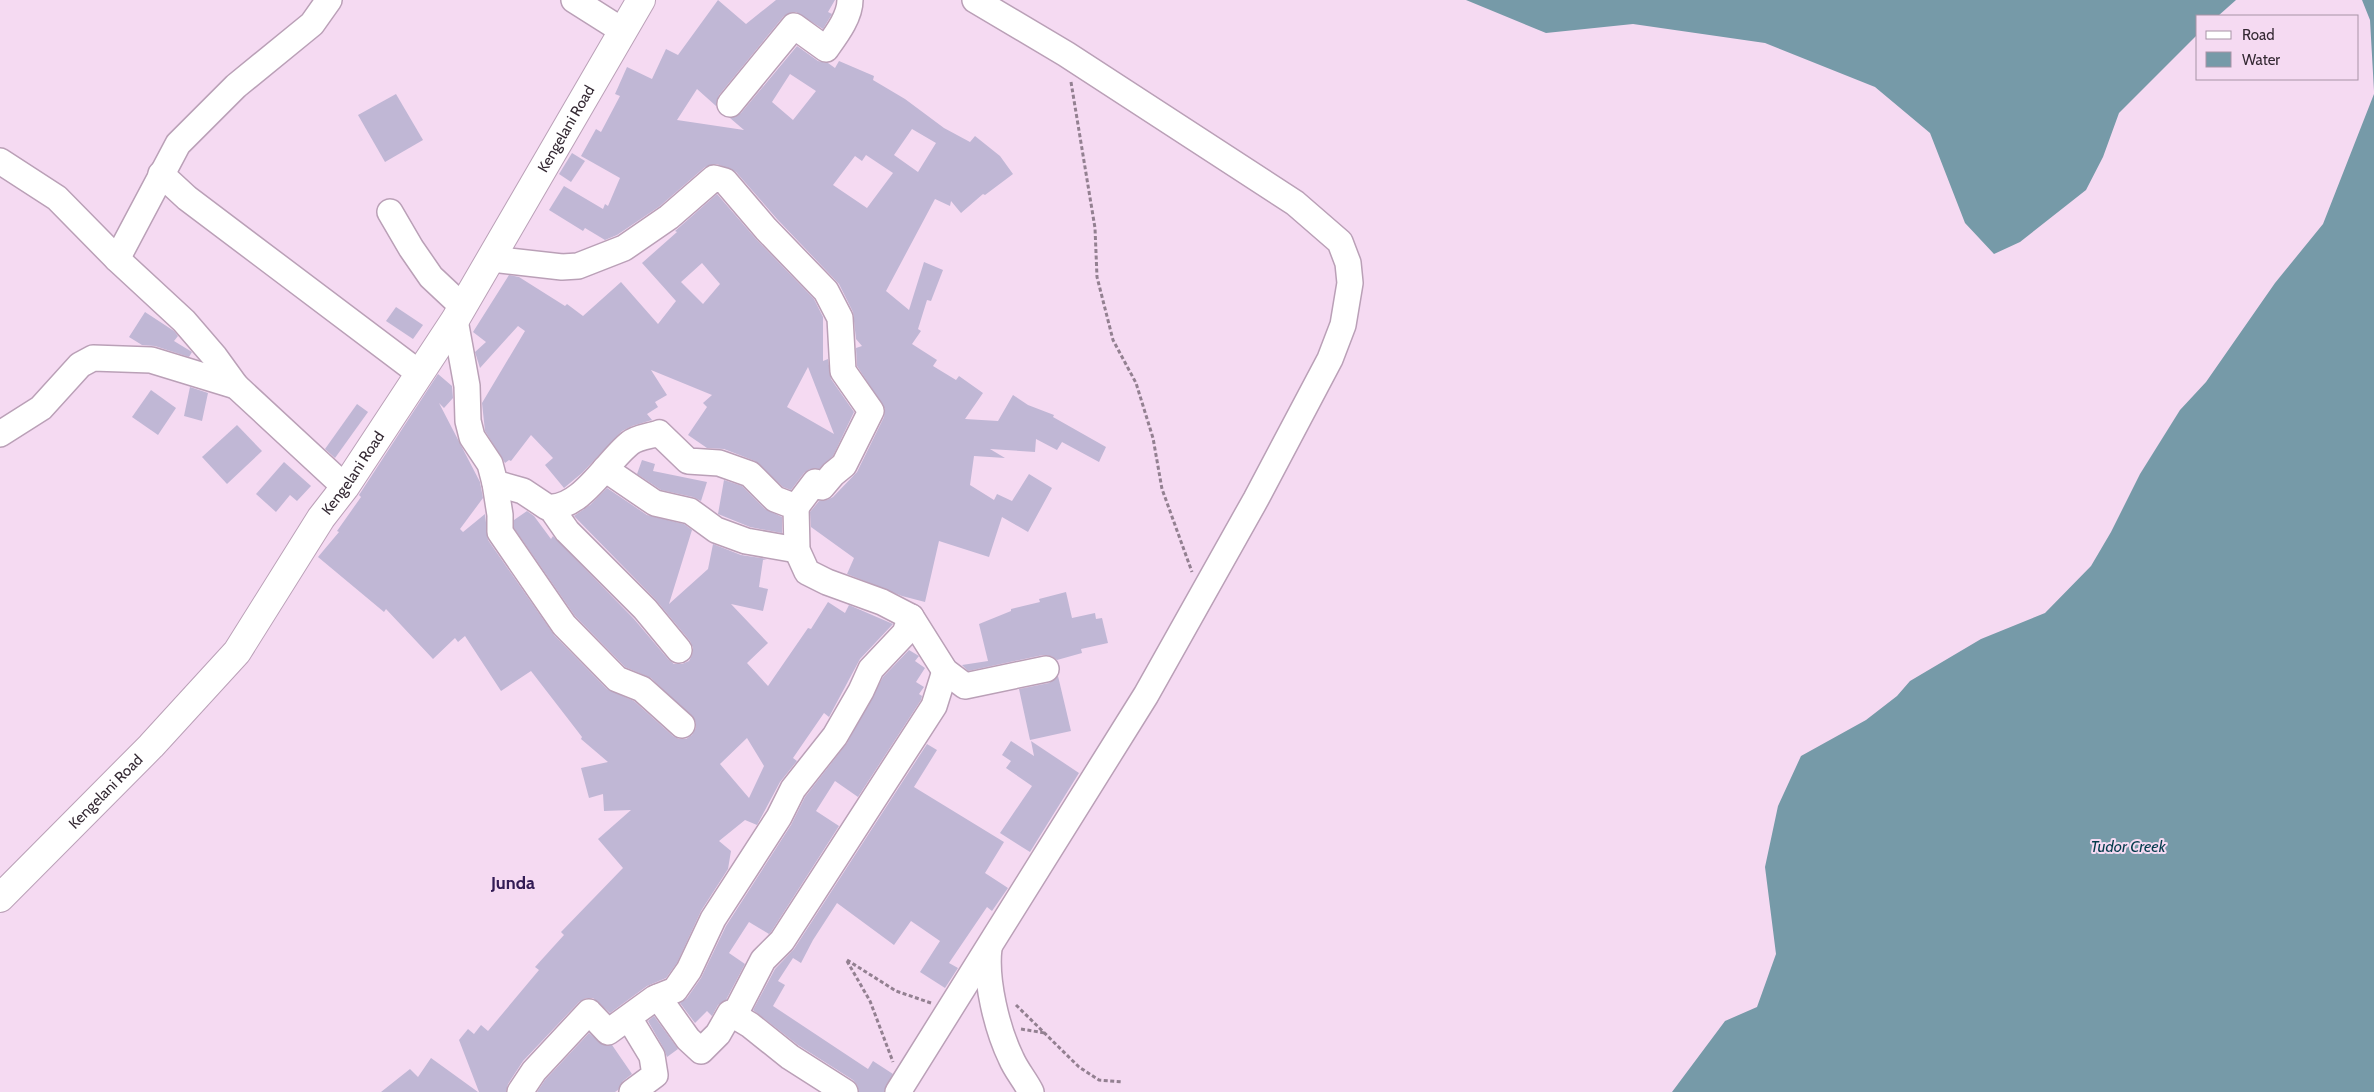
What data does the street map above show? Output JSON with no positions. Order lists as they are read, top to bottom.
{
  "streets": {
    "main road": ["Kengelani Road"]
  },
  "districts": ["Junda"],
  "water": ["Tudor Creek"],
  "legend": ["Road", "Water"]
}
